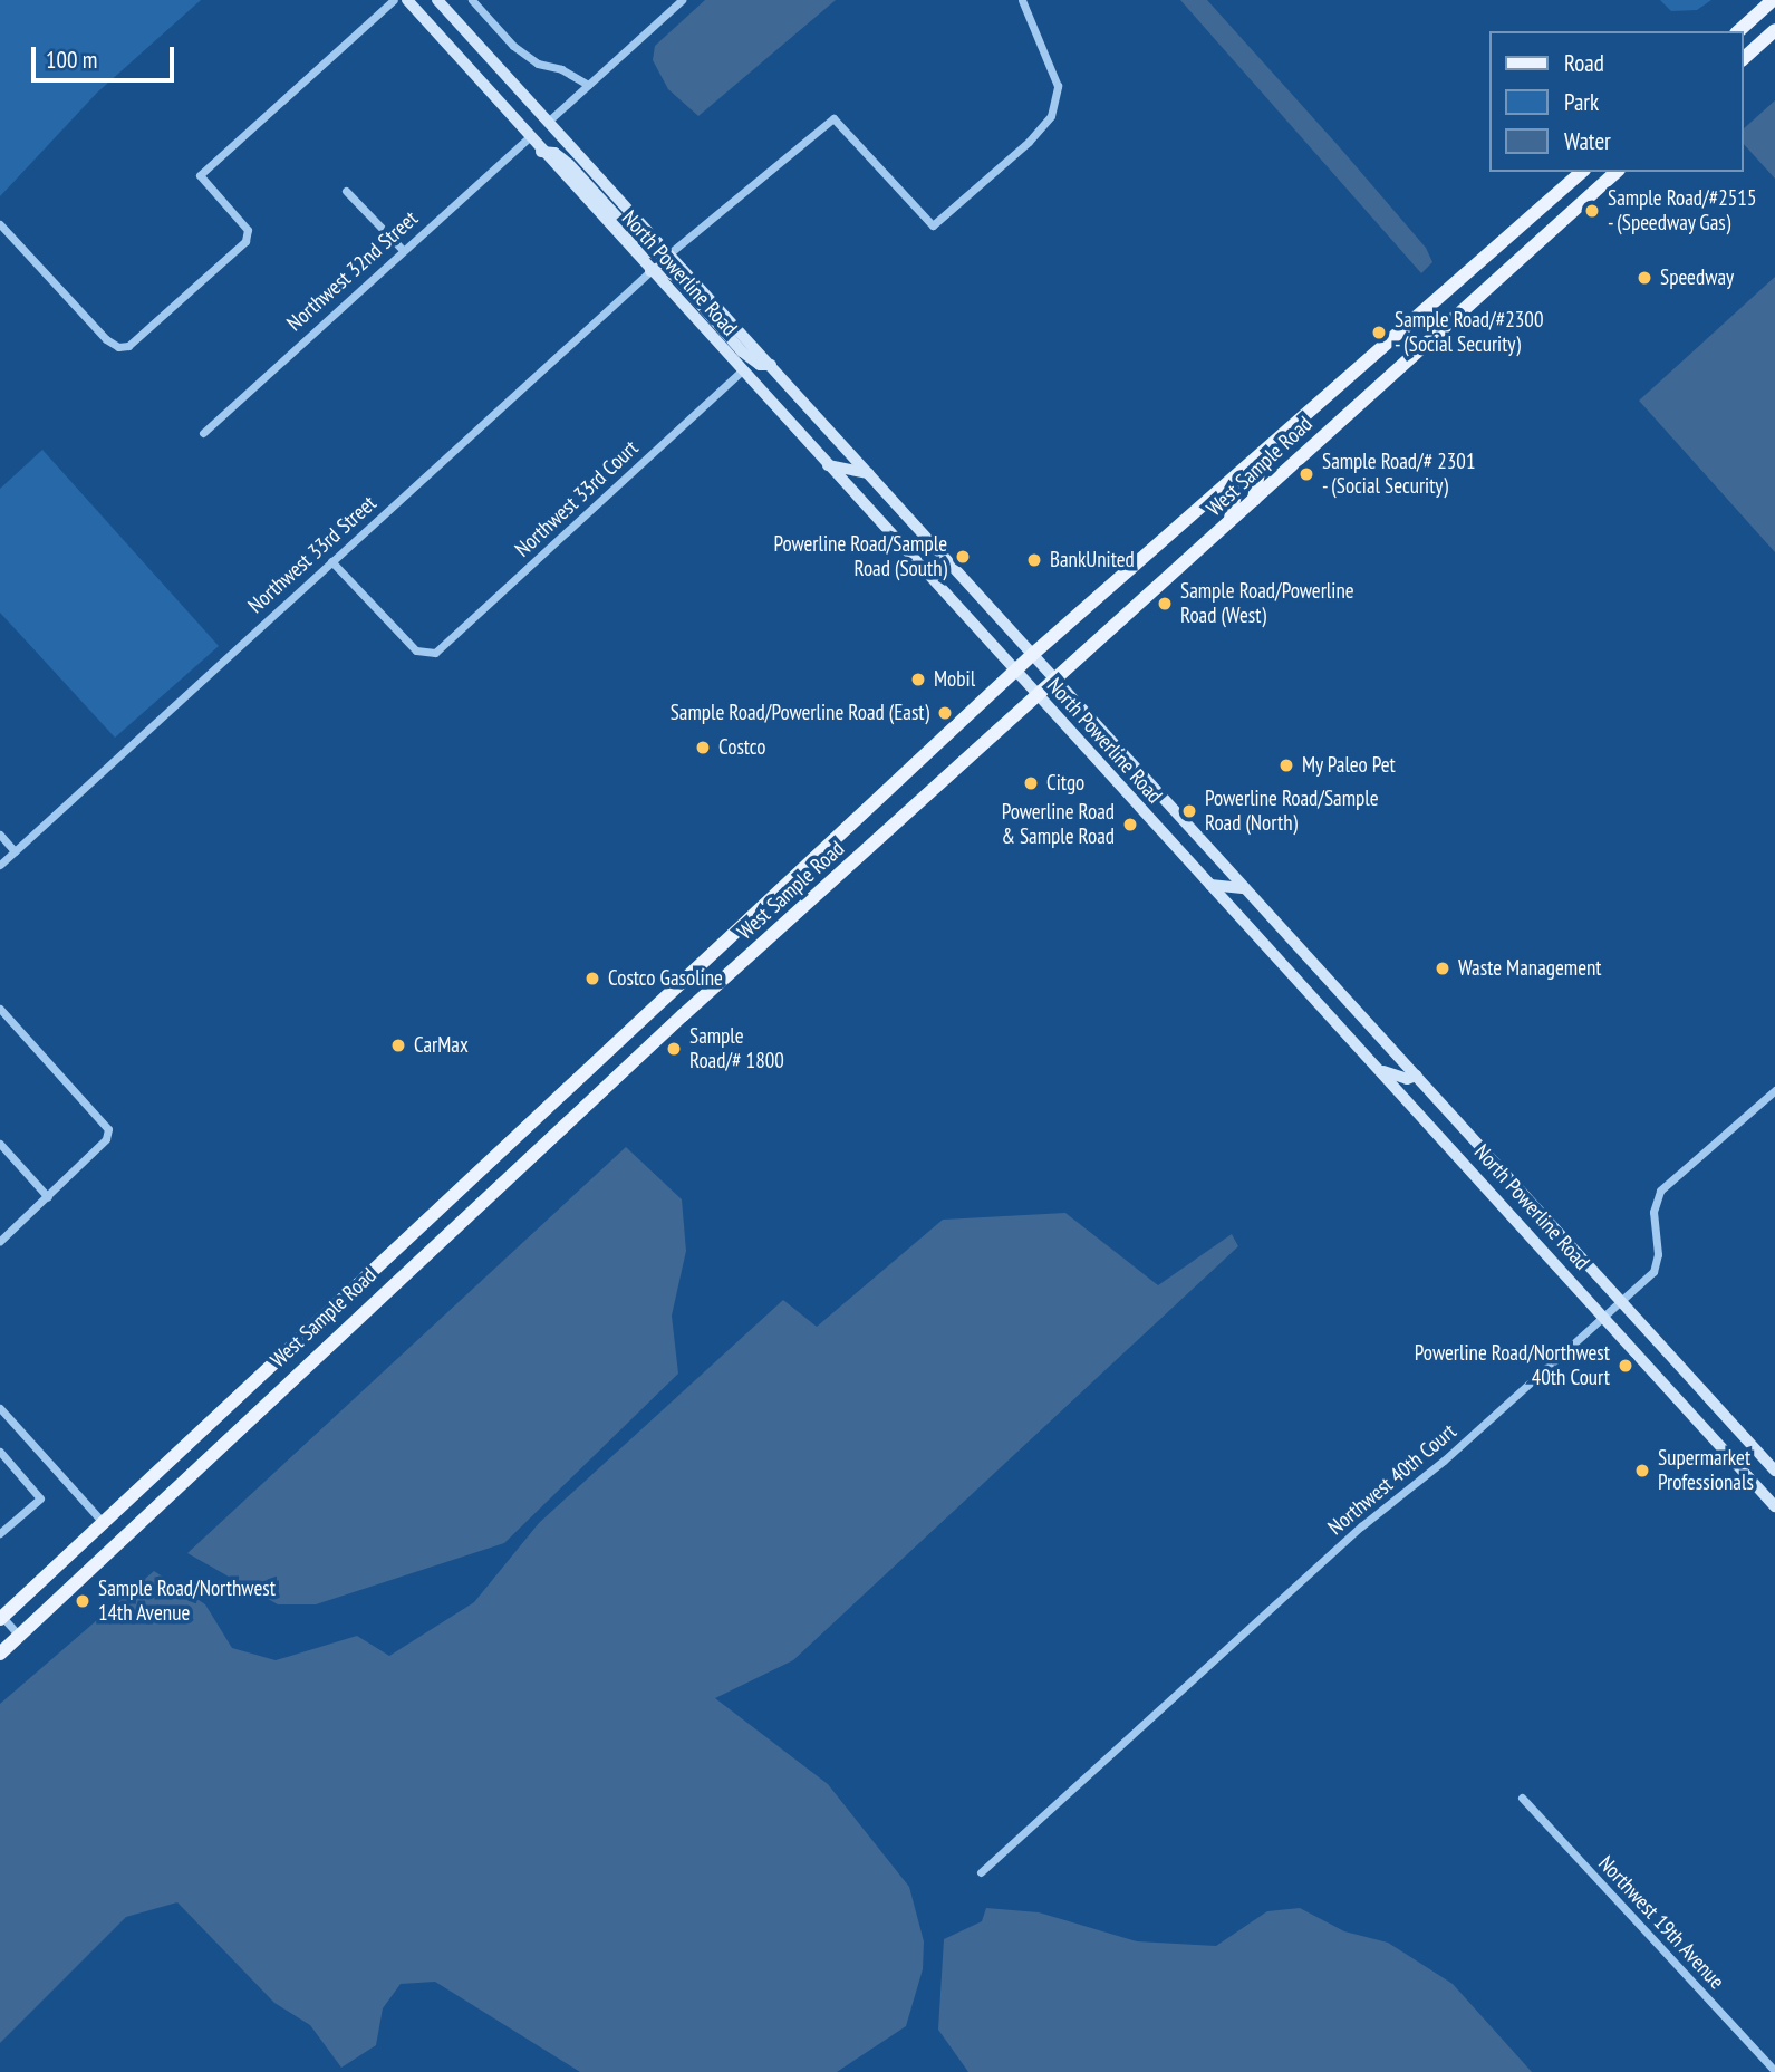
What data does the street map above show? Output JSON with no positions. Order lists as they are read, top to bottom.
{
  "streets": {
    "main road": ["North Powerline Road", "West Sample Road"],
    "street": [
      "Northwest 32nd Street",
      "Northwest 33rd Court",
      "Northwest 33rd Street",
      "Northwest 40th Court",
      "Northwest 19th Avenue"
    ]
  },
  "crossings": [
    ["Northwest 32nd Street", "North Powerline Road"],
    ["North Powerline Road", "West Sample Road"],
    ["North Powerline Road", "Northwest 33rd Court"],
    ["North Powerline Road", "Northwest 33rd Street"],
    ["North Powerline Road", "Northwest 40th Court"],
    ["Northwest 33rd Court", "Northwest 33rd Street"]
  ],
  "places": [
    "Sample Road/#2515 - (Speedway Gas)",
    "Speedway",
    "Sample Road/#2300 - (Social Security)",
    "Sample Road/# 2301 - (Social Security)",
    "Powerline Road/Sample Road (South)",
    "BankUnited",
    "Sample Road/Powerline Road (West)",
    "Mobil",
    "Sample Road/Powerline Road (East)",
    "Costco",
    "My Paleo Pet",
    "Citgo",
    "Powerline Road/Sample Road (North)",
    "Powerline Road & Sample Road",
    "Waste Management",
    "Costco Gasoline",
    "CarMax",
    "Sample Road/# 1800",
    "Powerline Road/Northwest 40th Court",
    "Supermarket Professionals",
    "Sample Road/Northwest 14th Avenue"
  ],
  "legend": ["Road", "Park", "Water"],
  "scale_bar": "100 m"
}
